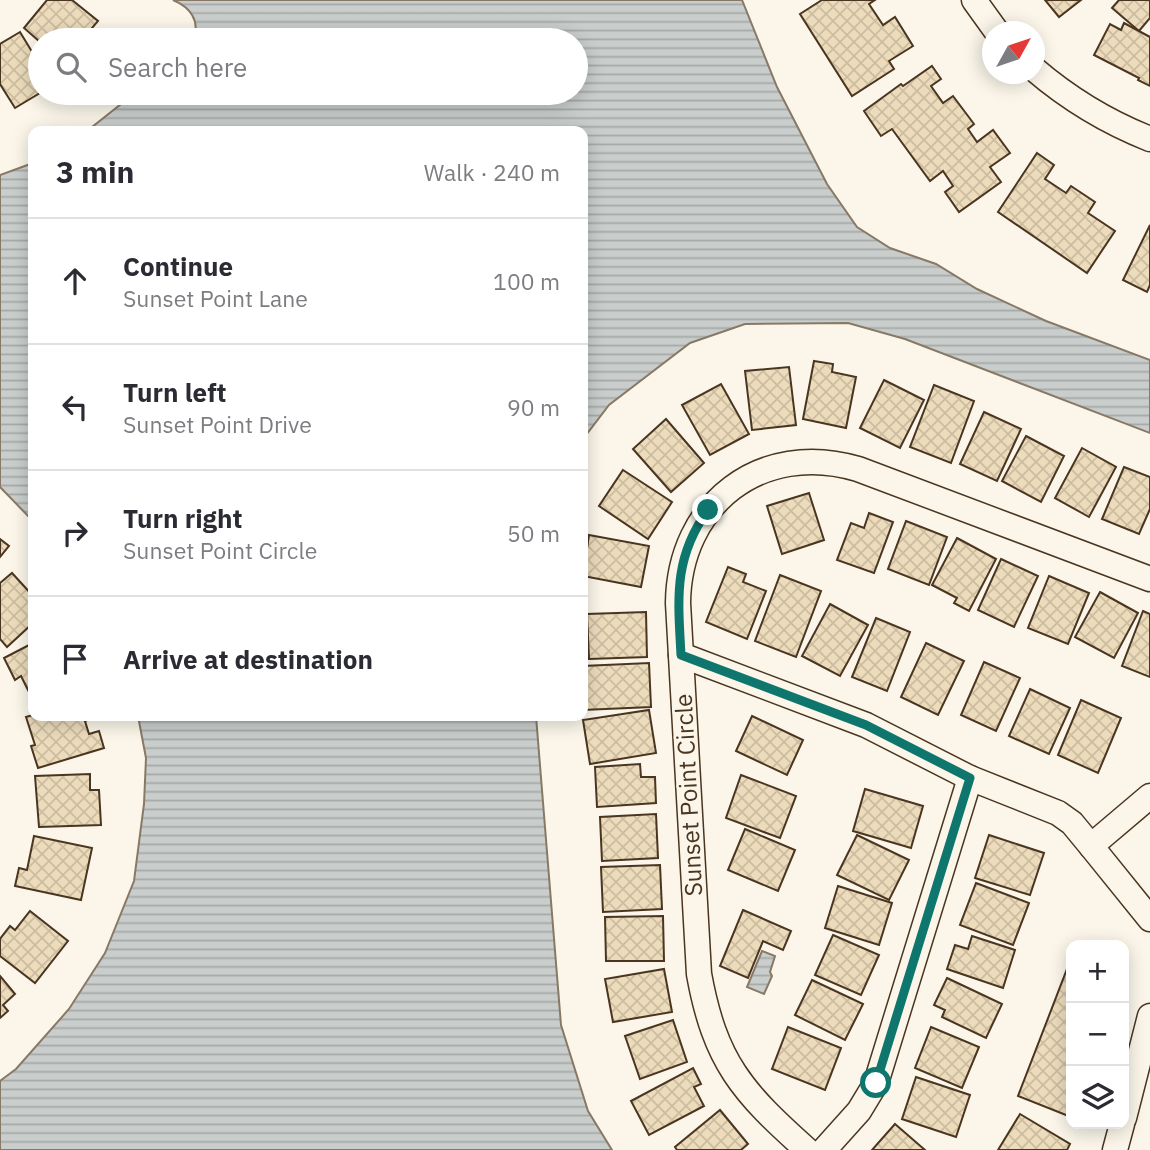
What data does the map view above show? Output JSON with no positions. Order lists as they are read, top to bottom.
{
  "streets": {
    "street": ["Sunset Point Circle"]
  },
  "north": "top right",
  "page": {
    "search": "Search here",
    "heading": ["3 min", "Walk · 240 m"],
    "list": [
      ["Continue", "Sunset Point Lane", "100 m"],
      ["Turn left", "Sunset Point Drive", "90 m"],
      ["Turn right", "Sunset Point Circle", "50 m"],
      "Arrive at destination"
    ],
    "map_buttons": ["+", "−"]
  }
}
